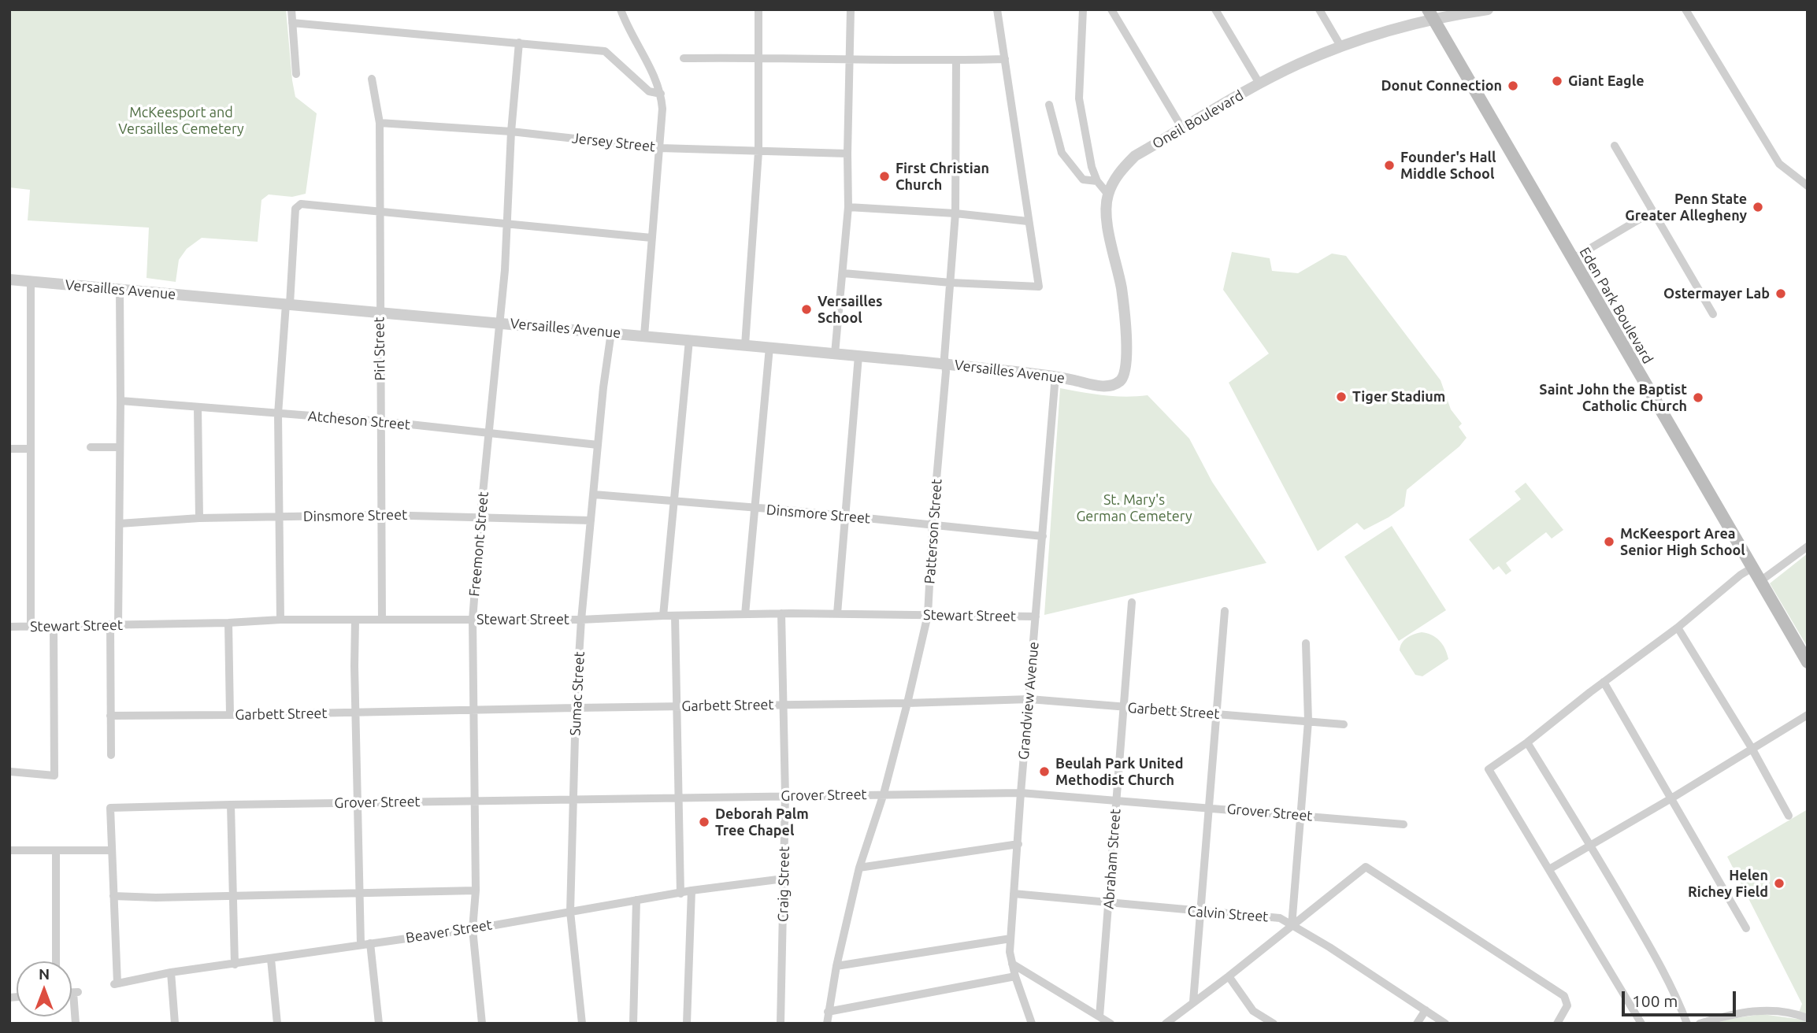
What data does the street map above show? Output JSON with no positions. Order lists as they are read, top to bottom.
{
  "streets": {
    "main road": ["Eden Park Boulevard"],
    "street": [
      "Oneil Boulevard",
      "Jersey Street",
      "Versailles Avenue",
      "Pirl Street",
      "Atcheson Street",
      "Dinsmore Street",
      "Patterson Street",
      "Freemont Street",
      "Stewart Street",
      "Sumac Street",
      "Grandview Avenue",
      "Garbett Street",
      "Grover Street",
      "Abraham Street",
      "Craig Street",
      "Calvin Street",
      "Beaver Street"
    ]
  },
  "crossings": [
    ["Oneil Boulevard", "Versailles Avenue"],
    ["Oneil Boulevard", "Eden Park Boulevard"],
    ["Jersey Street", "Pirl Street"],
    ["Jersey Street", "Freemont Street"],
    ["Versailles Avenue", "Pirl Street"],
    ["Versailles Avenue", "Patterson Street"],
    ["Versailles Avenue", "Freemont Street"],
    ["Versailles Avenue", "Sumac Street"],
    ["Versailles Avenue", "Grandview Avenue"],
    ["Pirl Street", "Atcheson Street"],
    ["Pirl Street", "Dinsmore Street"],
    ["Pirl Street", "Stewart Street"],
    ["Atcheson Street", "Freemont Street"],
    ["Atcheson Street", "Sumac Street"],
    ["Dinsmore Street", "Patterson Street"],
    ["Dinsmore Street", "Freemont Street"],
    ["Dinsmore Street", "Sumac Street"],
    ["Dinsmore Street", "Grandview Avenue"],
    ["Patterson Street", "Stewart Street"],
    ["Patterson Street", "Garbett Street"],
    ["Patterson Street", "Grover Street"],
    ["Freemont Street", "Stewart Street"],
    ["Freemont Street", "Garbett Street"],
    ["Freemont Street", "Grover Street"],
    ["Freemont Street", "Beaver Street"],
    ["Stewart Street", "Sumac Street"],
    ["Stewart Street", "Grandview Avenue"],
    ["Stewart Street", "Craig Street"],
    ["Sumac Street", "Garbett Street"],
    ["Sumac Street", "Grover Street"],
    ["Sumac Street", "Beaver Street"],
    ["Grandview Avenue", "Garbett Street"],
    ["Grandview Avenue", "Grover Street"],
    ["Grandview Avenue", "Calvin Street"],
    ["Garbett Street", "Abraham Street"],
    ["Garbett Street", "Craig Street"],
    ["Grover Street", "Abraham Street"],
    ["Grover Street", "Craig Street"],
    ["Abraham Street", "Calvin Street"],
    ["Craig Street", "Beaver Street"]
  ],
  "parks": ["McKeesport and Versailles Cemetery", "St. Mary's German Cemetery"],
  "places": [
    "Giant Eagle",
    "Donut Connection",
    "Founder's Hall Middle School",
    "First Christian Church",
    "Penn State Greater Allegheny",
    "Ostermayer Lab",
    "Versailles School",
    "Tiger Stadium",
    "Saint John the Baptist Catholic Church",
    "McKeesport Area Senior High School",
    "Beulah Park United Methodist Church",
    "Deborah Palm Tree Chapel",
    "Helen Richey Field"
  ],
  "scale_bar": "100 m",
  "north": "top"
}
